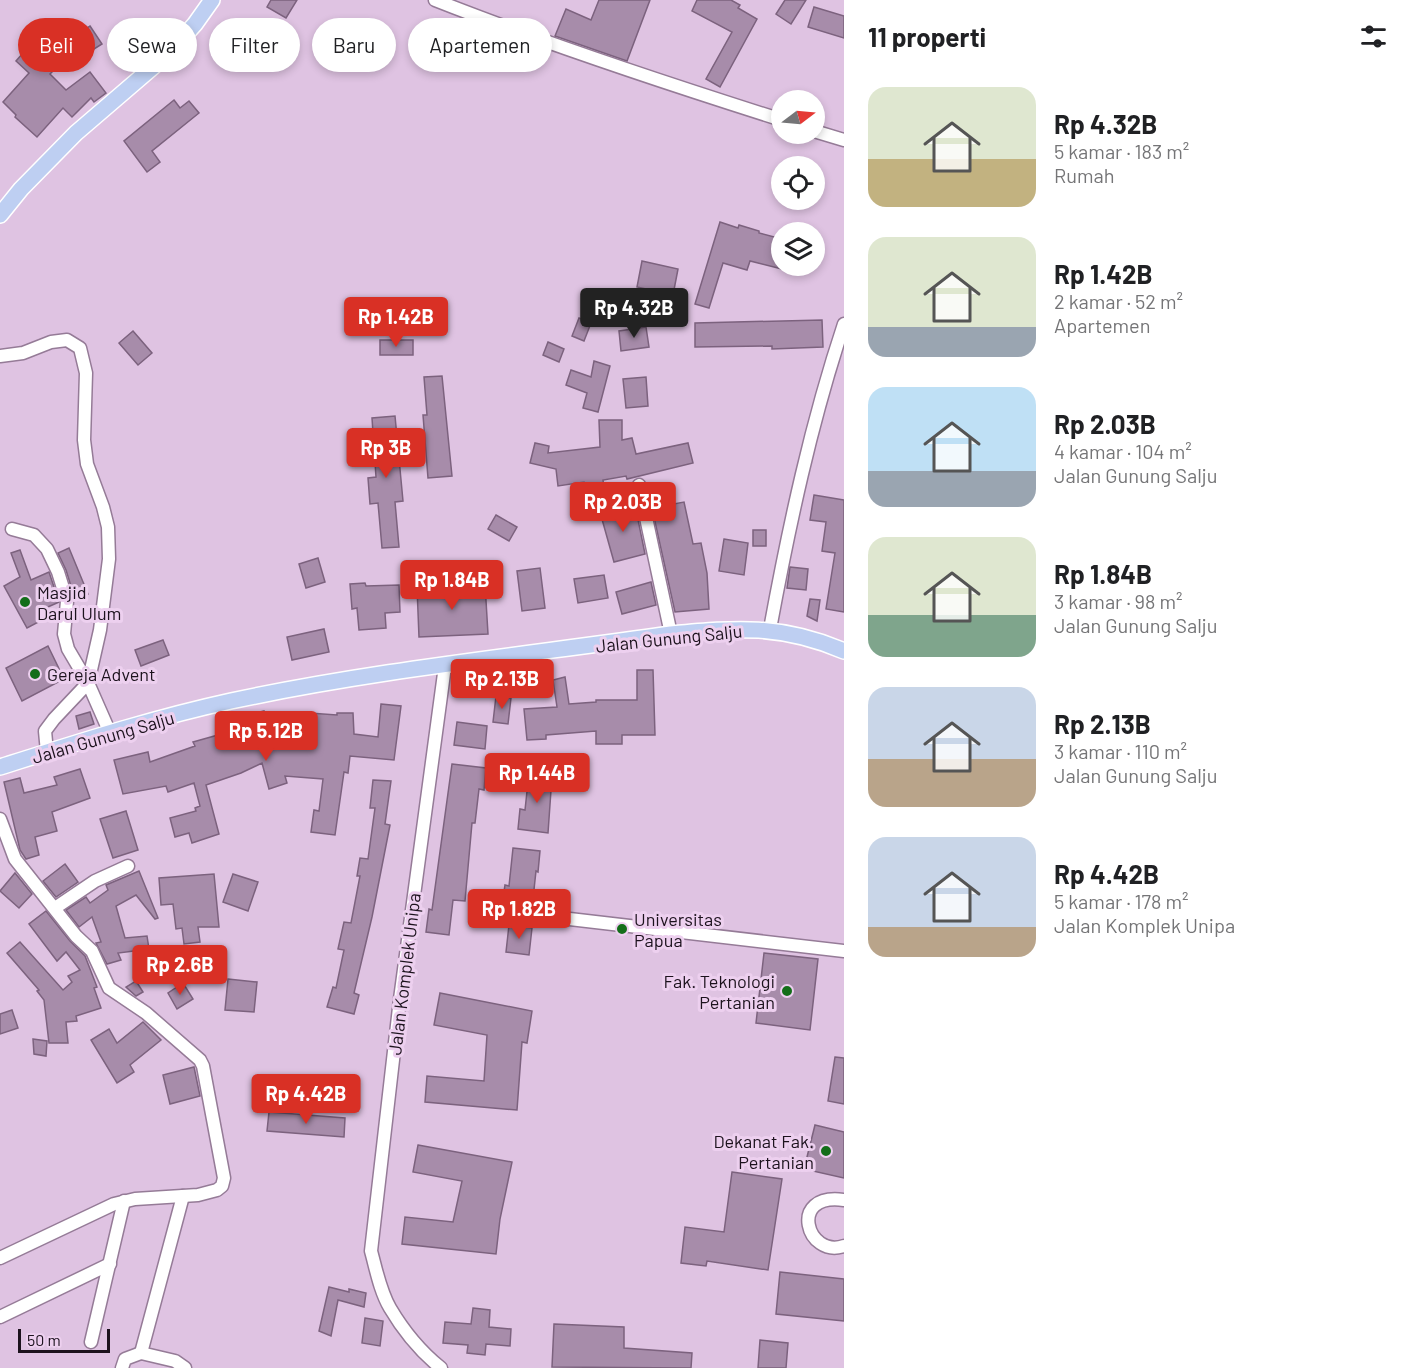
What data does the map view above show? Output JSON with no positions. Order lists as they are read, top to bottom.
{
  "streets": {
    "main road": ["Jalan Gunung Salju"],
    "street": ["Jalan Komplek Unipa"]
  },
  "crossings": [
    ["Jalan Gunung Salju", "Jalan Komplek Unipa"]
  ],
  "places": [
    "Masjid Darul Ulum",
    "Gereja Advent",
    "Universitas Papua",
    "Fak. Teknologi Pertanian",
    "Dekanat Fak. Pertanian"
  ],
  "scale_bar": "50 m",
  "north": "right",
  "page": {
    "heading": "11 properti",
    "chip": [
      "Beli",
      "Sewa",
      "Filter",
      "Baru",
      "Apartemen"
    ],
    "list": [
      {
        "name": "Rp 4.32B",
        "note": "5 kamar · 183 m² · Rumah"
      },
      {
        "name": "Rp 1.42B",
        "note": "2 kamar · 52 m² · Apartemen"
      },
      {
        "name": "Rp 2.03B",
        "note": "4 kamar · 104 m² · Jalan Gunung Salju"
      },
      {
        "name": "Rp 1.84B",
        "note": "3 kamar · 98 m² · Jalan Gunung Salju"
      },
      {
        "name": "Rp 2.13B",
        "note": "3 kamar · 110 m² · Jalan Gunung Salju"
      },
      {
        "name": "Rp 4.42B",
        "note": "5 kamar · 178 m² · Jalan Komplek Unipa"
      }
    ],
    "price": [
      "Rp 4.32B",
      "Rp 1.42B",
      "Rp 3B",
      "Rp 2.03B",
      "Rp 1.84B",
      "Rp 2.13B",
      "Rp 5.12B",
      "Rp 1.44B",
      "Rp 1.82B",
      "Rp 2.6B",
      "Rp 4.42B"
    ],
    "scale": "50 m"
  }
}
